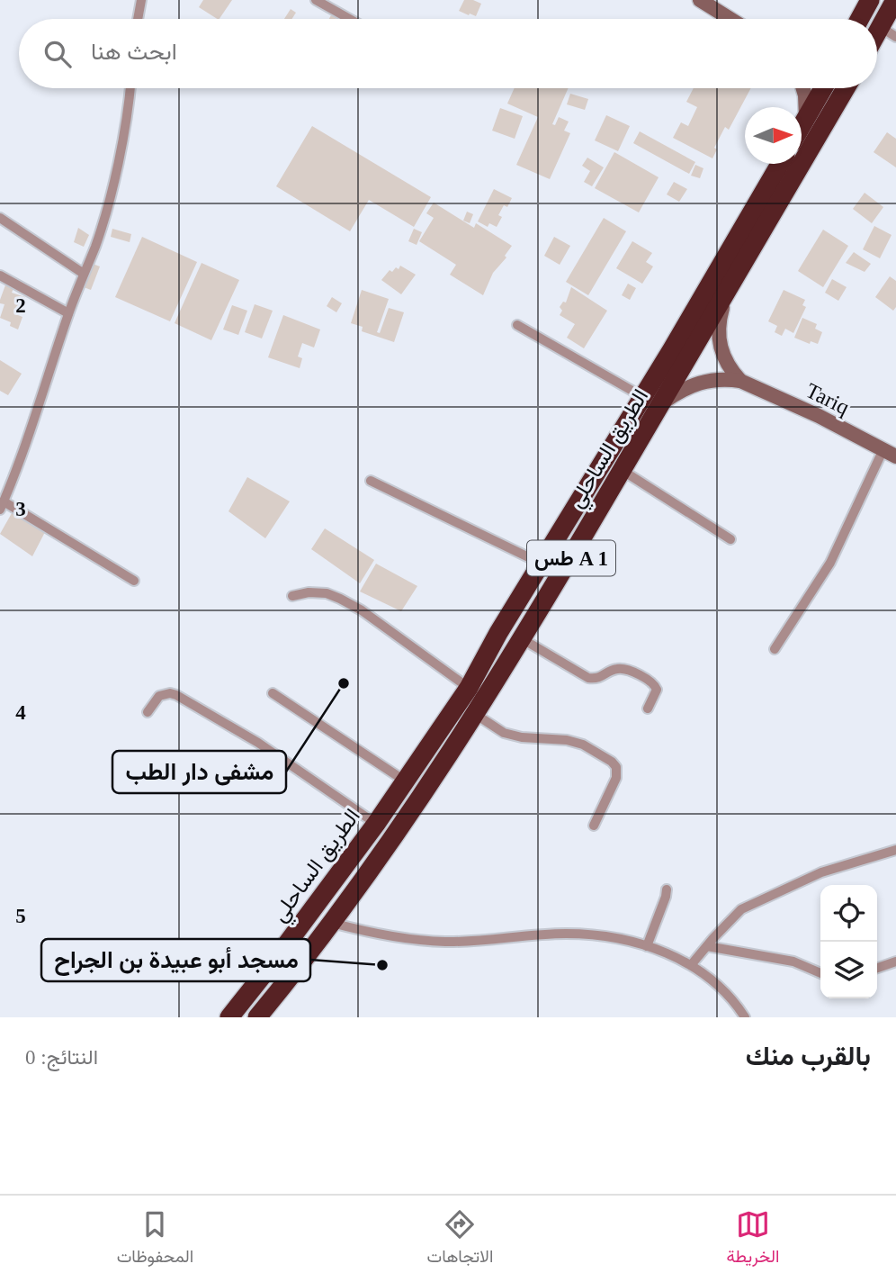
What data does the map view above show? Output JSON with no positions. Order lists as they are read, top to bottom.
{
  "streets": {
    "highway": ["الطريق الساحلي", "طس A 1"],
    "main road": ["Tariq"]
  },
  "places": ["مشفى دار الطب", "مسجد أبو عبيدة بن الجراح"],
  "north": "right",
  "page": {
    "search": "ابحث هنا",
    "heading": ["بالقرب منك", "النتائج: 0"],
    "nav": ["الخريطة", "الاتجاهات", "المحفوظات"]
  },
  "grid": {
    "rows": [
      "2",
      "3",
      "4",
      "5"
    ]
  }
}
